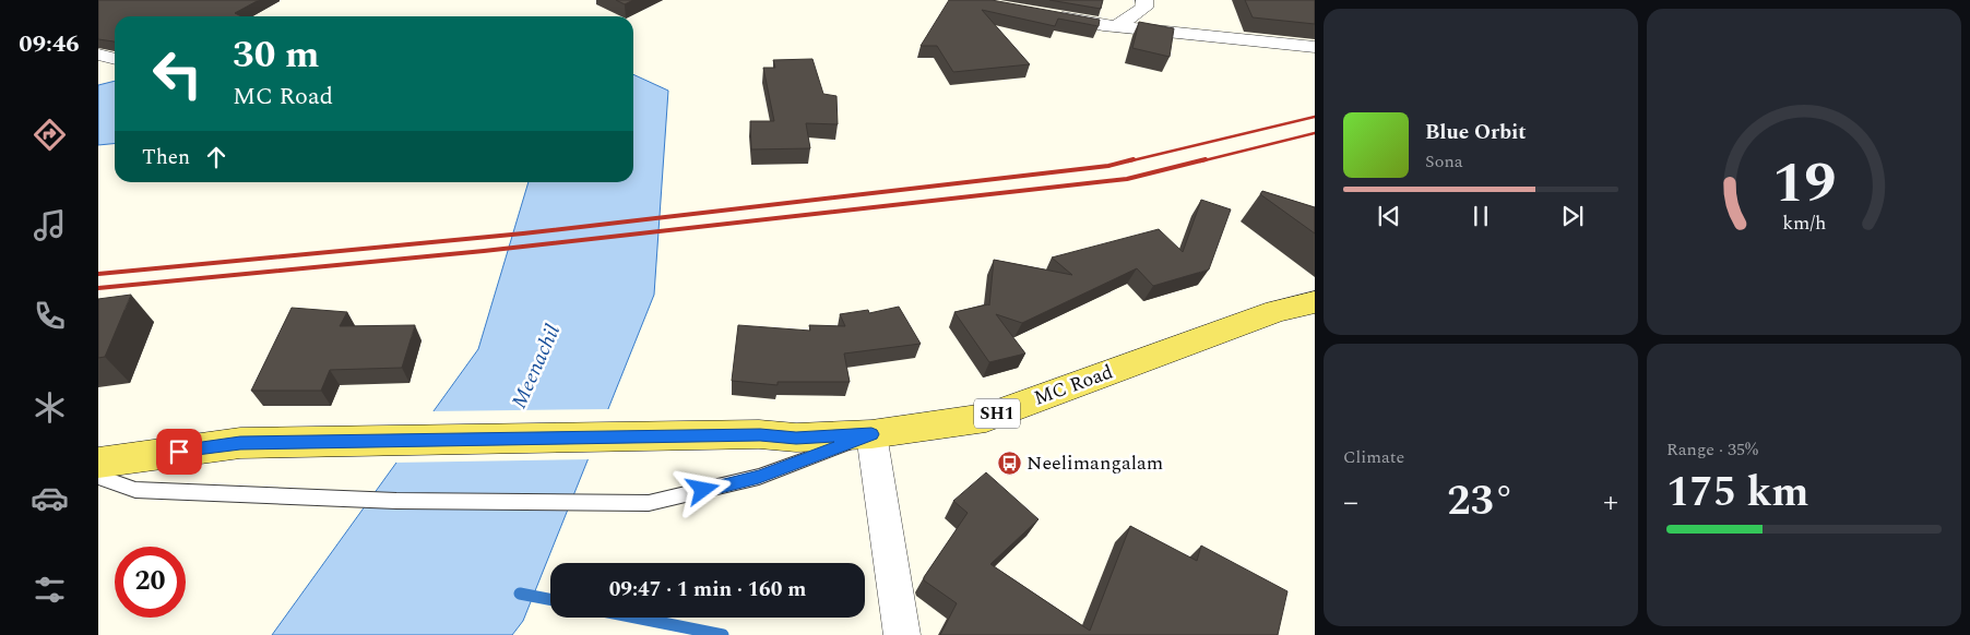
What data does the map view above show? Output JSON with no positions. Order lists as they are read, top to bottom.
{
  "streets": {
    "main road": ["MC Road", "SH1"]
  },
  "water": ["Meenachil"],
  "places": {
    "bus stop": ["Neelimangalam"]
  },
  "page": {
    "tabs": "09:46",
    "turn": ["30 m", "MC Road"],
    "song": ["Blue Orbit", "Sona"],
    "then": "Then",
    "tile": [
      "Climate",
      ["Range · 35%", "175 km"]
    ],
    "heat": ["−", "23°", "+"],
    "limit": "20",
    "trip": "09:47 · 1 min · 160 m",
    "gauge": ["19", "km/h"]
  }
}
